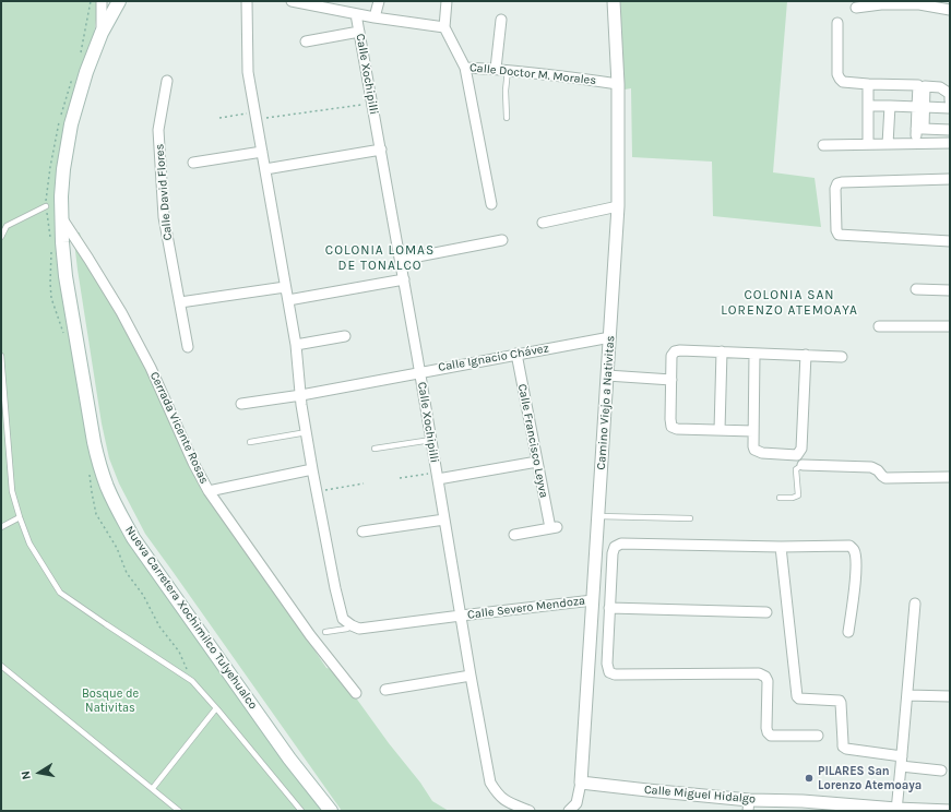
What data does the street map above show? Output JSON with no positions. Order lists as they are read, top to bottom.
{
  "streets": {
    "main road": ["Nueva Carretera Xochimilco Tulyehualco"],
    "street": [
      "Calle Xochipilli",
      "Calle Doctor M. Morales",
      "Calle David Flores",
      "Calle Ignacio Chávez",
      "Camino Viejo a Nativitas",
      "Cerrada Vicente Rosas",
      "Calle Francisco Leyva",
      "Calle Severo Mendoza",
      "Calle Miguel Hidalgo"
    ]
  },
  "crossings": [
    ["Calle Xochipilli", "Calle Ignacio Chávez"],
    ["Calle Xochipilli", "Calle Severo Mendoza"],
    ["Calle Doctor M. Morales", "Camino Viejo a Nativitas"],
    ["Calle Ignacio Chávez", "Camino Viejo a Nativitas"],
    ["Calle Ignacio Chávez", "Calle Francisco Leyva"],
    ["Camino Viejo a Nativitas", "Calle Severo Mendoza"],
    ["Camino Viejo a Nativitas", "Calle Miguel Hidalgo"],
    ["Cerrada Vicente Rosas", "Nueva Carretera Xochimilco Tulyehualco"]
  ],
  "districts": ["COLONIA LOMAS DE TONALCO", "COLONIA SAN LORENZO ATEMOAYA"],
  "parks": ["Bosque de Nativitas"],
  "places": ["PILARES San Lorenzo Atemoaya"],
  "north": "left"
}
